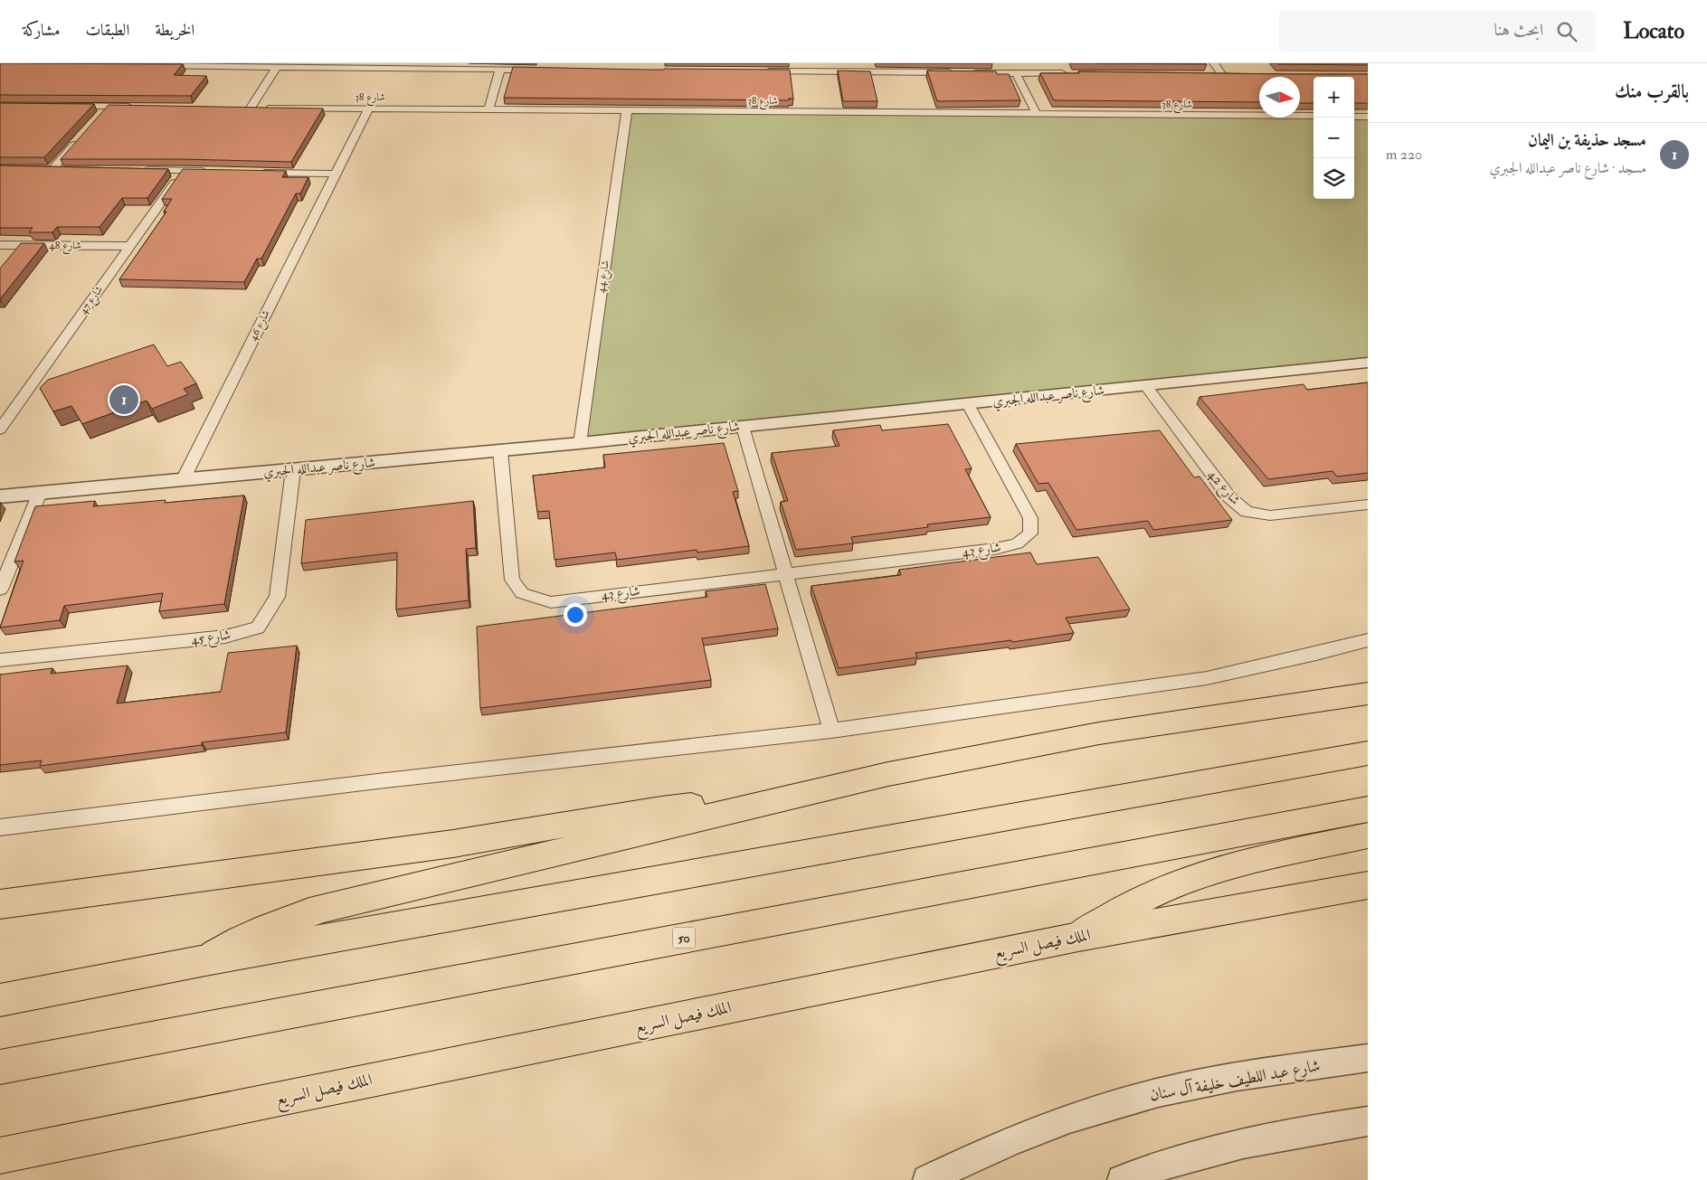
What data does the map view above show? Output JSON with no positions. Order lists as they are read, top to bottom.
{
  "streets": {
    "main road": ["50", "الملك فيصل السريع"],
    "street": [
      "شارع 38",
      "شارع 48",
      "شارع 44",
      "شارع 47",
      "شارع 46",
      "شارع ناصر عبدالله الجبري",
      "شارع 42",
      "شارع 43",
      "شارع 45",
      "شارع عبد اللطيف خليفة آل سنان"
    ]
  },
  "crossings": [
    ["شارع 38", "شارع 44"],
    ["شارع 38", "شارع 46"],
    ["شارع 48", "شارع 47"],
    ["شارع 44", "شارع ناصر عبدالله الجبري"],
    ["شارع 46", "شارع ناصر عبدالله الجبري"],
    ["شارع ناصر عبدالله الجبري", "شارع 42"],
    ["شارع ناصر عبدالله الجبري", "شارع 43"],
    ["شارع ناصر عبدالله الجبري", "شارع 45"]
  ],
  "north": "right",
  "page": {
    "header": "Locato",
    "search": "ابحث هنا",
    "nav": ["الخريطة", "الطبقات", "مشاركة"],
    "heading": "بالقرب منك",
    "map_buttons": ["+", "−"],
    "list": [
      {
        "mark": "1",
        "name": "مسجد حذيفة بن اليمان",
        "note": "مسجد · شارع ناصر عبدالله الجبري",
        "value": "220 m"
      }
    ],
    "pins": "1"
  }
}
